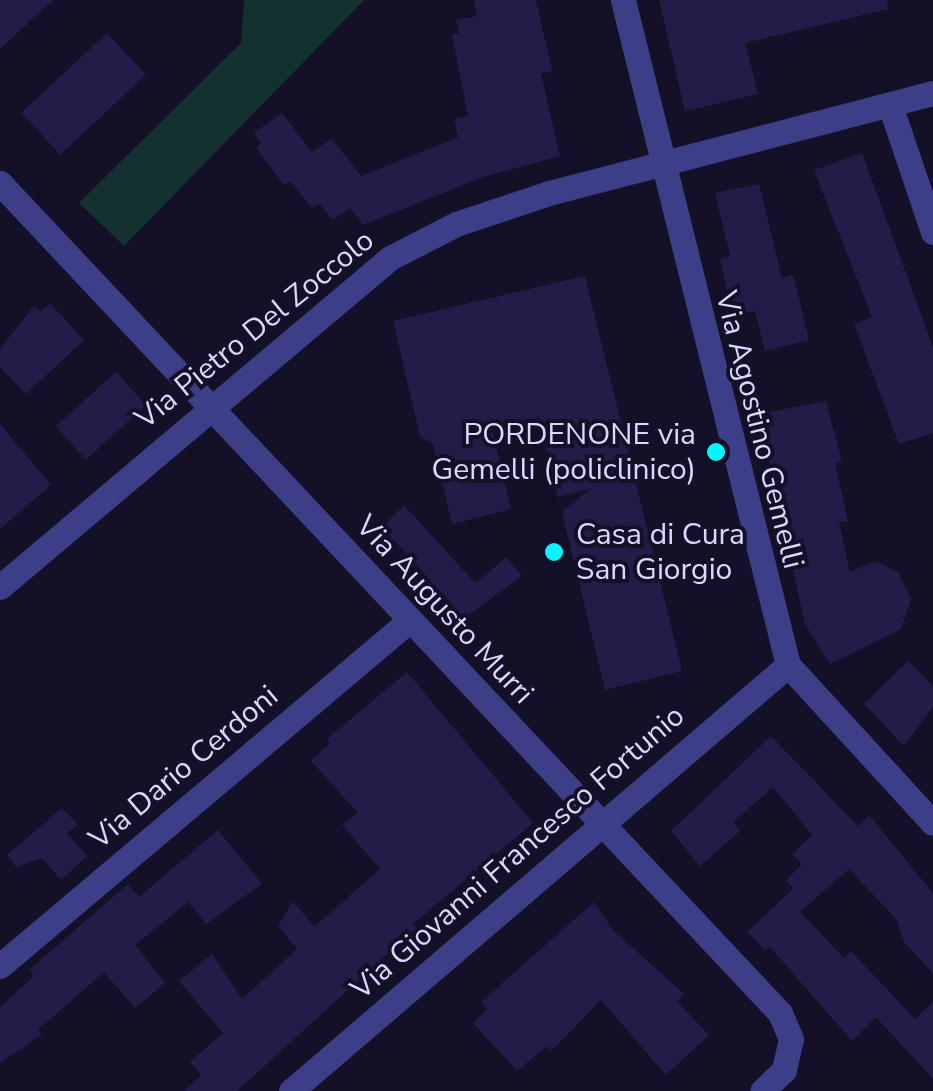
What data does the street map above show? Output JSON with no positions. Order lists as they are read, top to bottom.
{
  "streets": {
    "street": [
      "Via Pietro Del Zoccolo",
      "Via Agostino Gemelli",
      "Via Augusto Murri",
      "Via Dario Cerdoni",
      "Via Giovanni Francesco Fortunio"
    ]
  },
  "crossings": [
    ["Via Pietro Del Zoccolo", "Via Agostino Gemelli"],
    ["Via Pietro Del Zoccolo", "Via Augusto Murri"],
    ["Via Agostino Gemelli", "Via Giovanni Francesco Fortunio"],
    ["Via Augusto Murri", "Via Dario Cerdoni"],
    ["Via Augusto Murri", "Via Giovanni Francesco Fortunio"]
  ],
  "places": ["PORDENONE via Gemelli (policlinico)", "Casa di Cura San Giorgio"]
}
